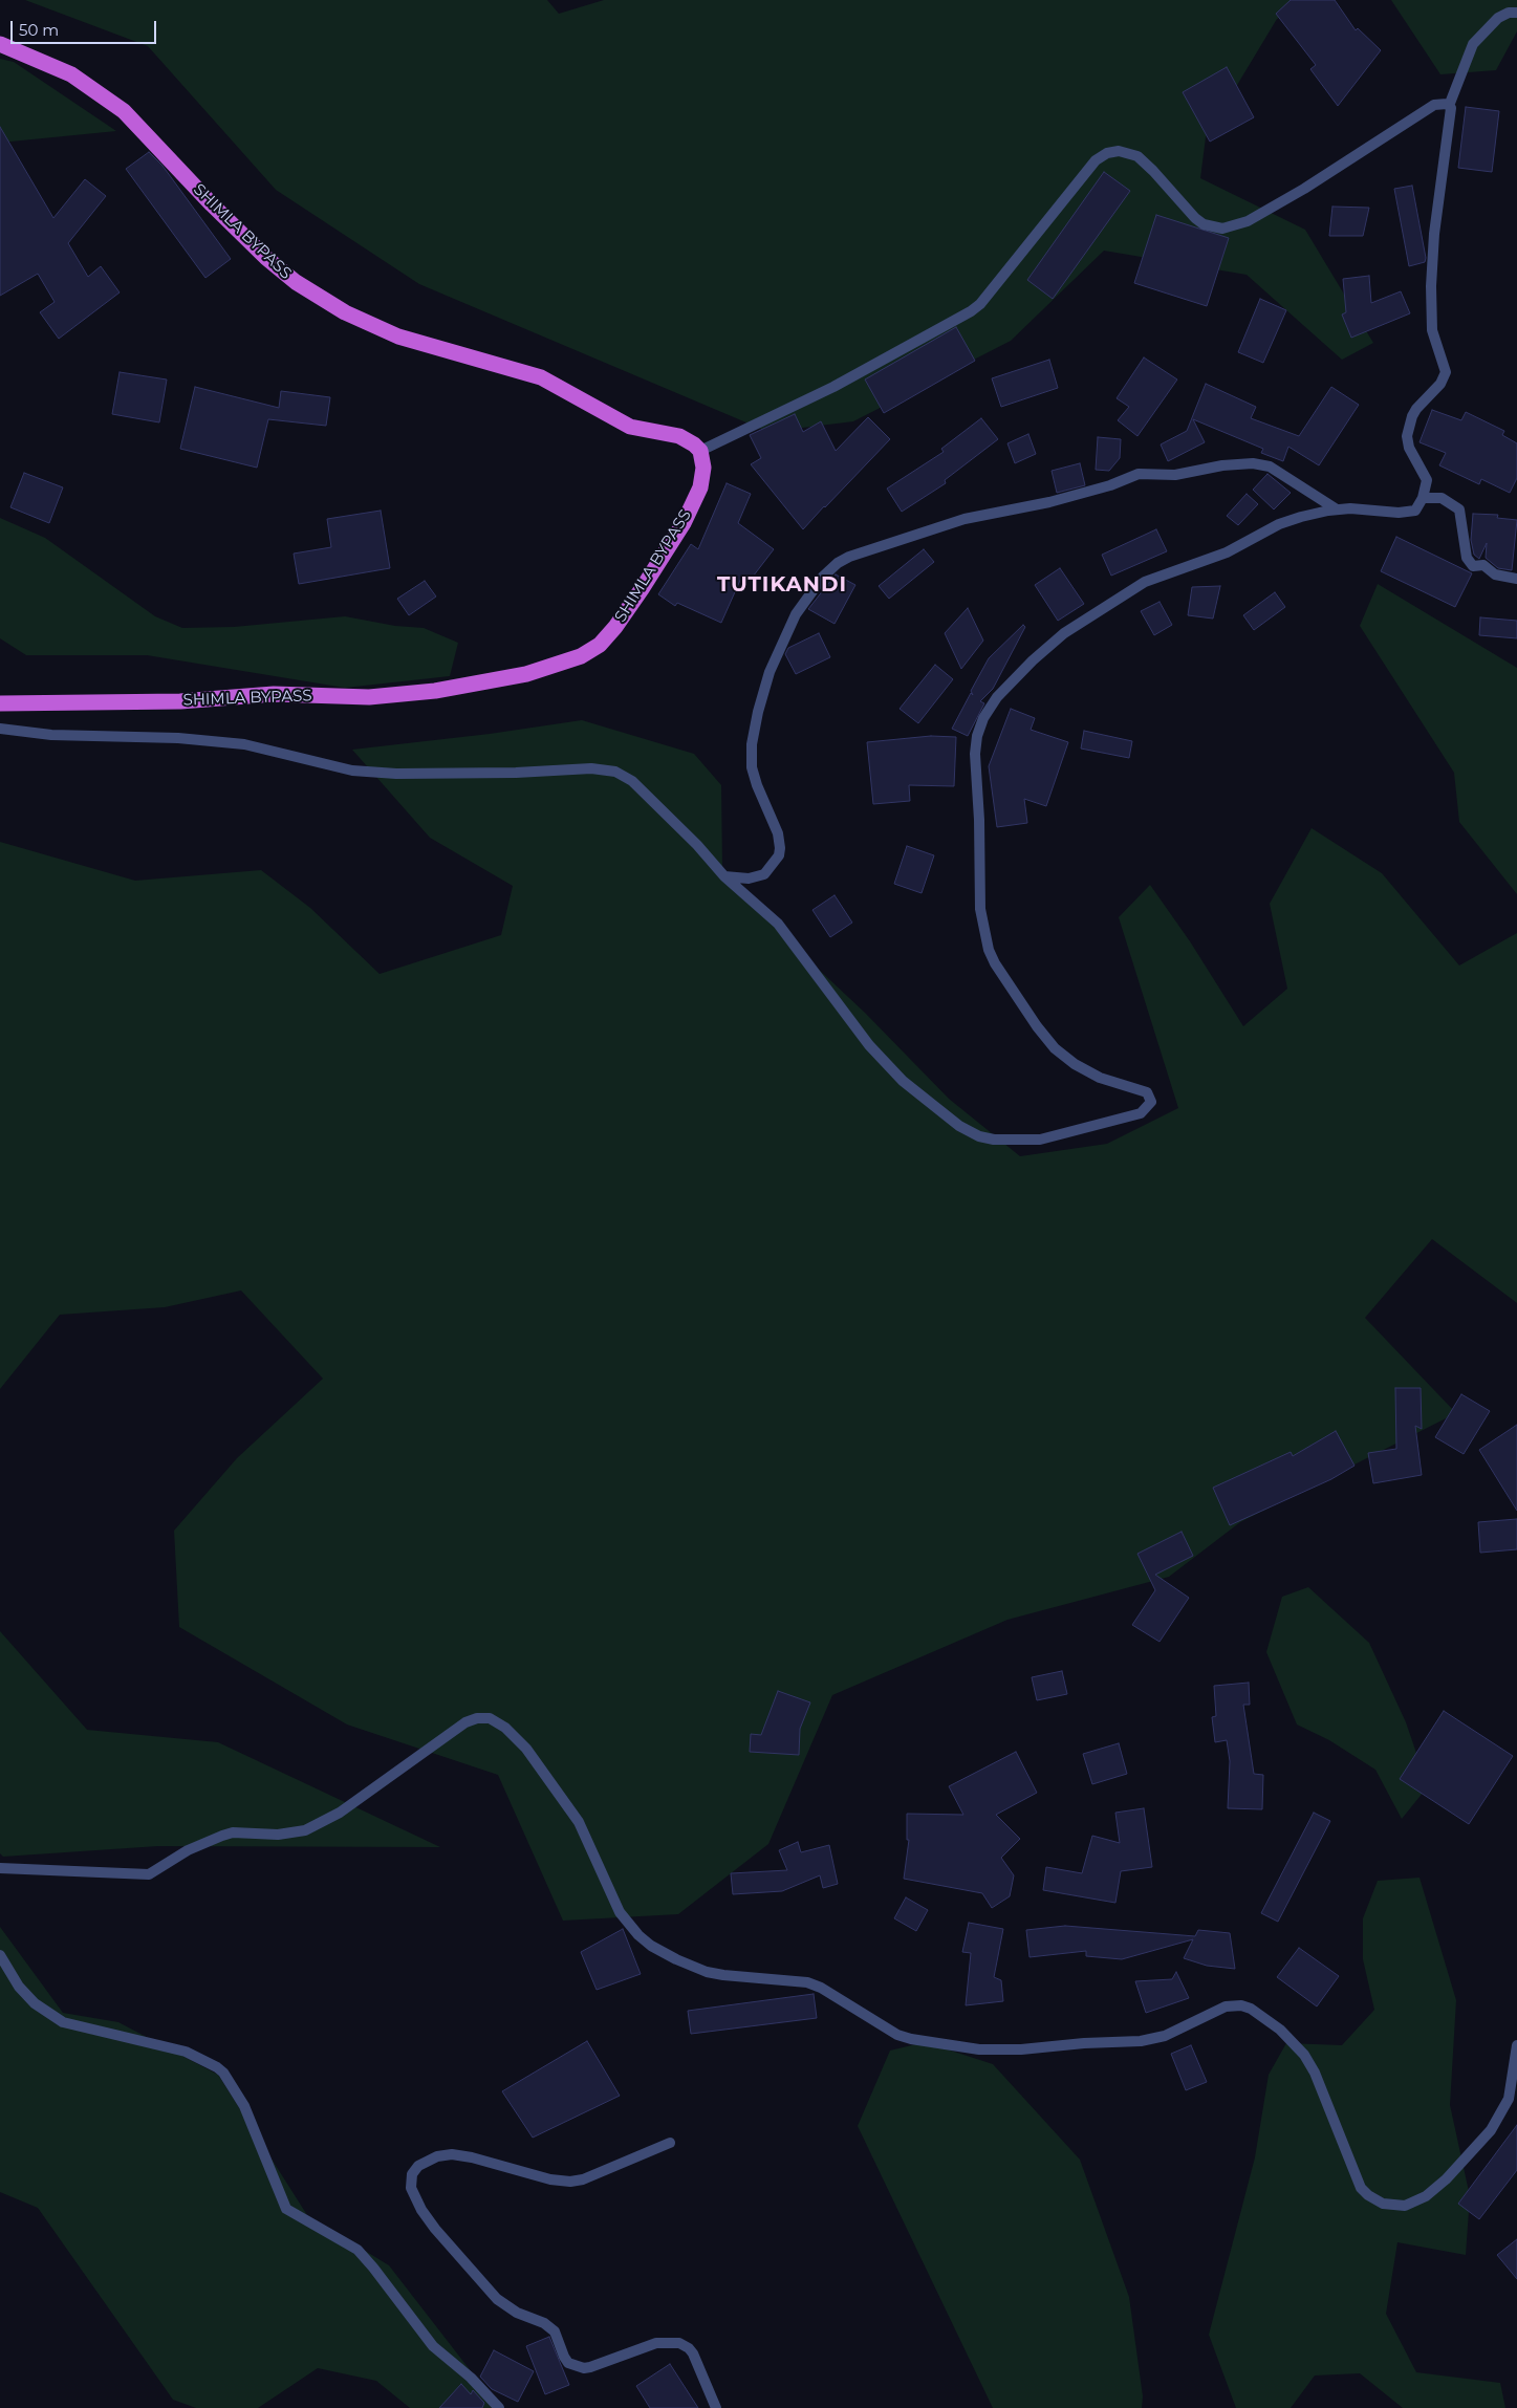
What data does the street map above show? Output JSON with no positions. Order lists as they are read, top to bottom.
{
  "streets": {
    "highway": ["SHIMLA BYPASS"]
  },
  "districts": ["TUTIKANDI"],
  "scale_bar": "50 m"
}
